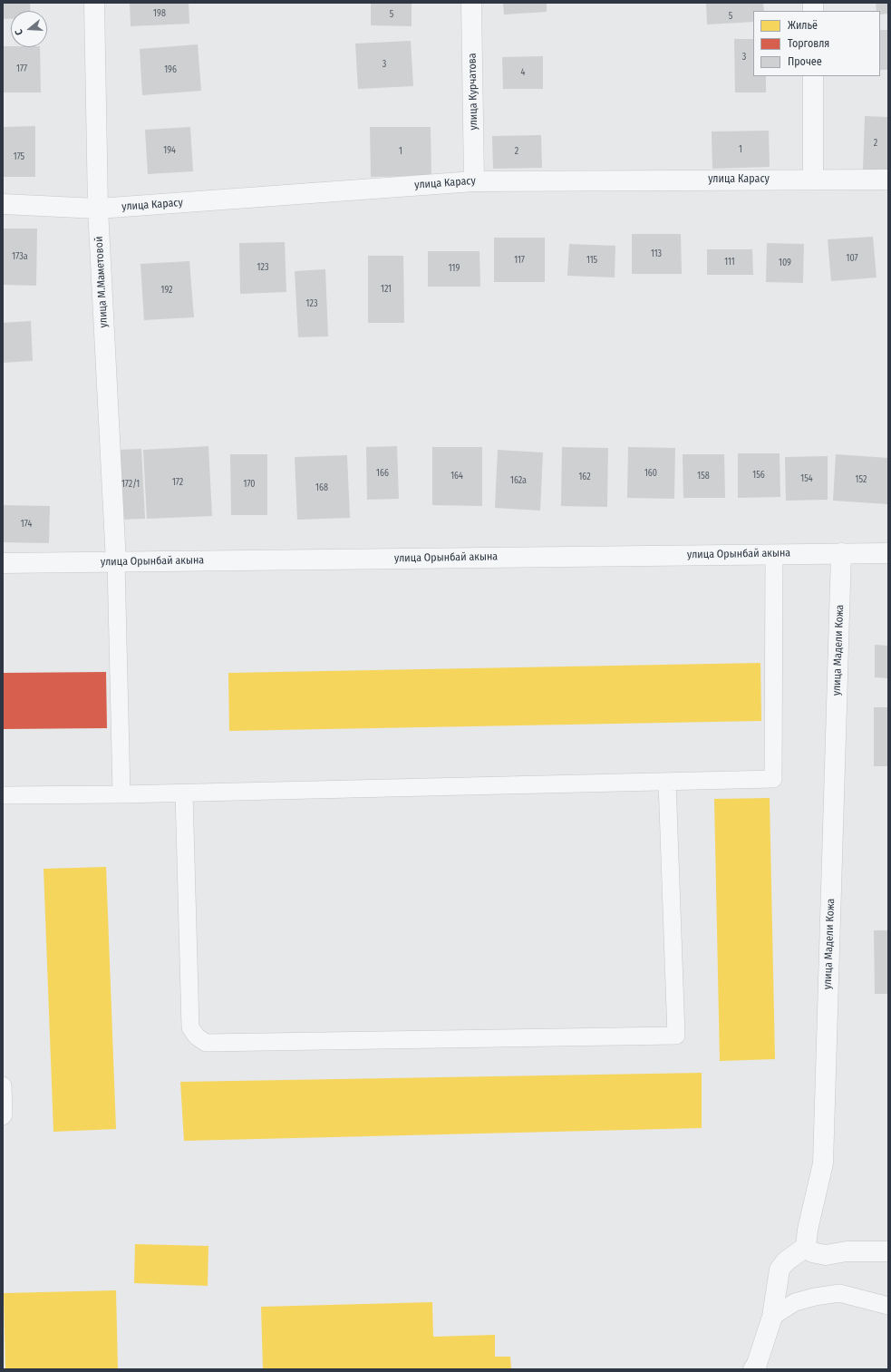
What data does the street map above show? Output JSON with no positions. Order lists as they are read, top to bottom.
{
  "streets": {
    "street": [
      "улица Курчатова",
      "улица Карасу",
      "улица М.Маметовой",
      "улица Орынбай акына",
      "улица Мадели Кожа"
    ]
  },
  "crossings": [
    ["улица Курчатова", "улица Карасу"],
    ["улица Карасу", "улица М.Маметовой"],
    ["улица М.Маметовой", "улица Орынбай акына"],
    ["улица Орынбай акына", "улица Мадели Кожа"]
  ],
  "house_numbers": [
    "198",
    "5",
    "5",
    "3",
    "3",
    "177",
    "196",
    "4",
    "2",
    "1",
    "194",
    "1",
    "2",
    "175",
    "113",
    "173а",
    "107",
    "117",
    "115",
    "111",
    "109",
    "123",
    "119",
    "121",
    "192",
    "123",
    "166",
    "160",
    "156",
    "164",
    "158",
    "162",
    "154",
    "152",
    "162а",
    "172",
    "172/1",
    "170",
    "168",
    "174"
  ],
  "legend": ["Жильё", "Торговля", "Прочее"],
  "north": "left"
}
